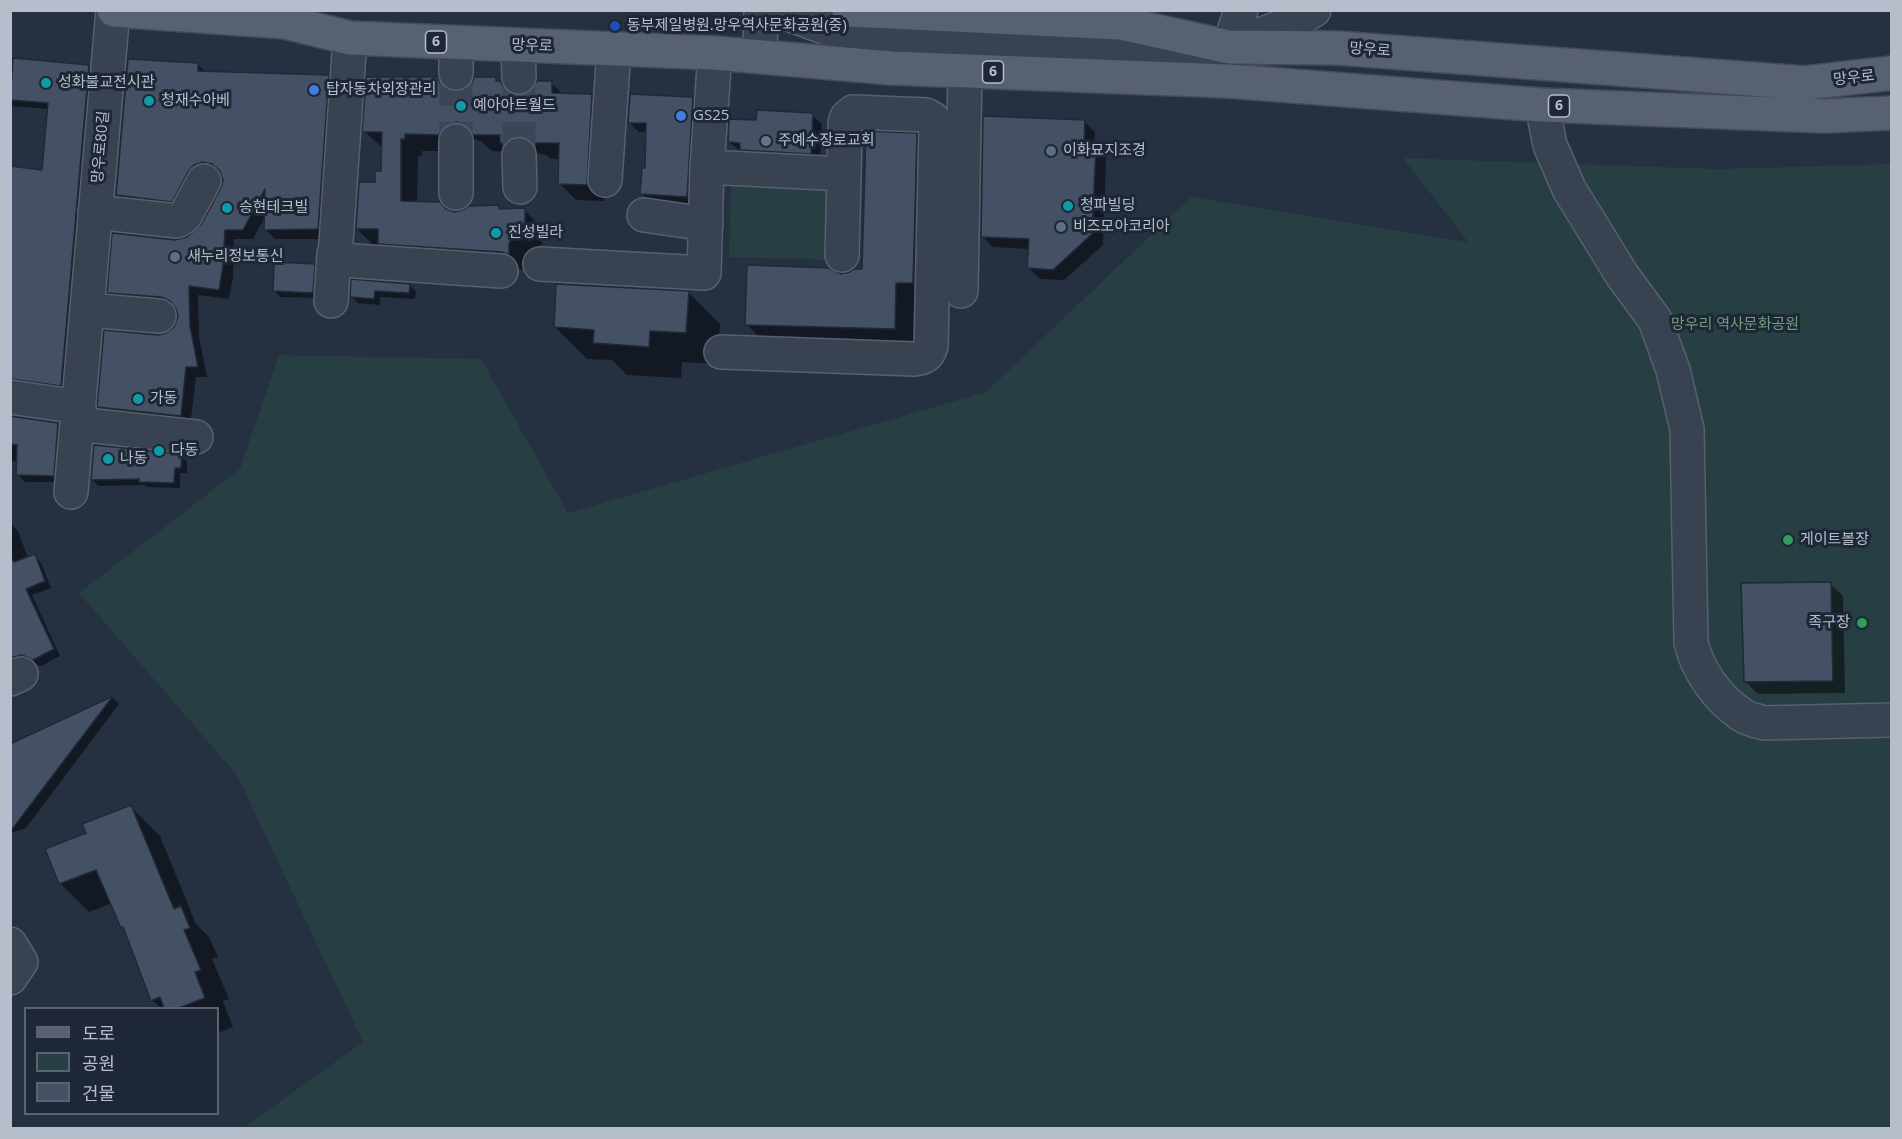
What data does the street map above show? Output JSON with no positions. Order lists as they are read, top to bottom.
{
  "streets": {
    "main road": ["6", "망우로"],
    "street": ["망우로80길"]
  },
  "crossings": [
    ["망우로", "망우로80길"]
  ],
  "parks": ["망우리 역사문화공원"],
  "places": [
    "동부제일병원.망우역사문화공원(중)",
    "성화불교전시관",
    "탑자동차외장관리",
    "청재수아베",
    "예아아트월드",
    "GS25",
    "주예수장로교회",
    "이화묘지조경",
    "청파빌딩",
    "승현테크빌",
    "비즈모아코리아",
    "진성빌라",
    "새누리정보통신",
    "가동",
    "다동",
    "나동",
    "게이트볼장",
    "족구장"
  ],
  "legend": ["도로", "공원", "건물"]
}
